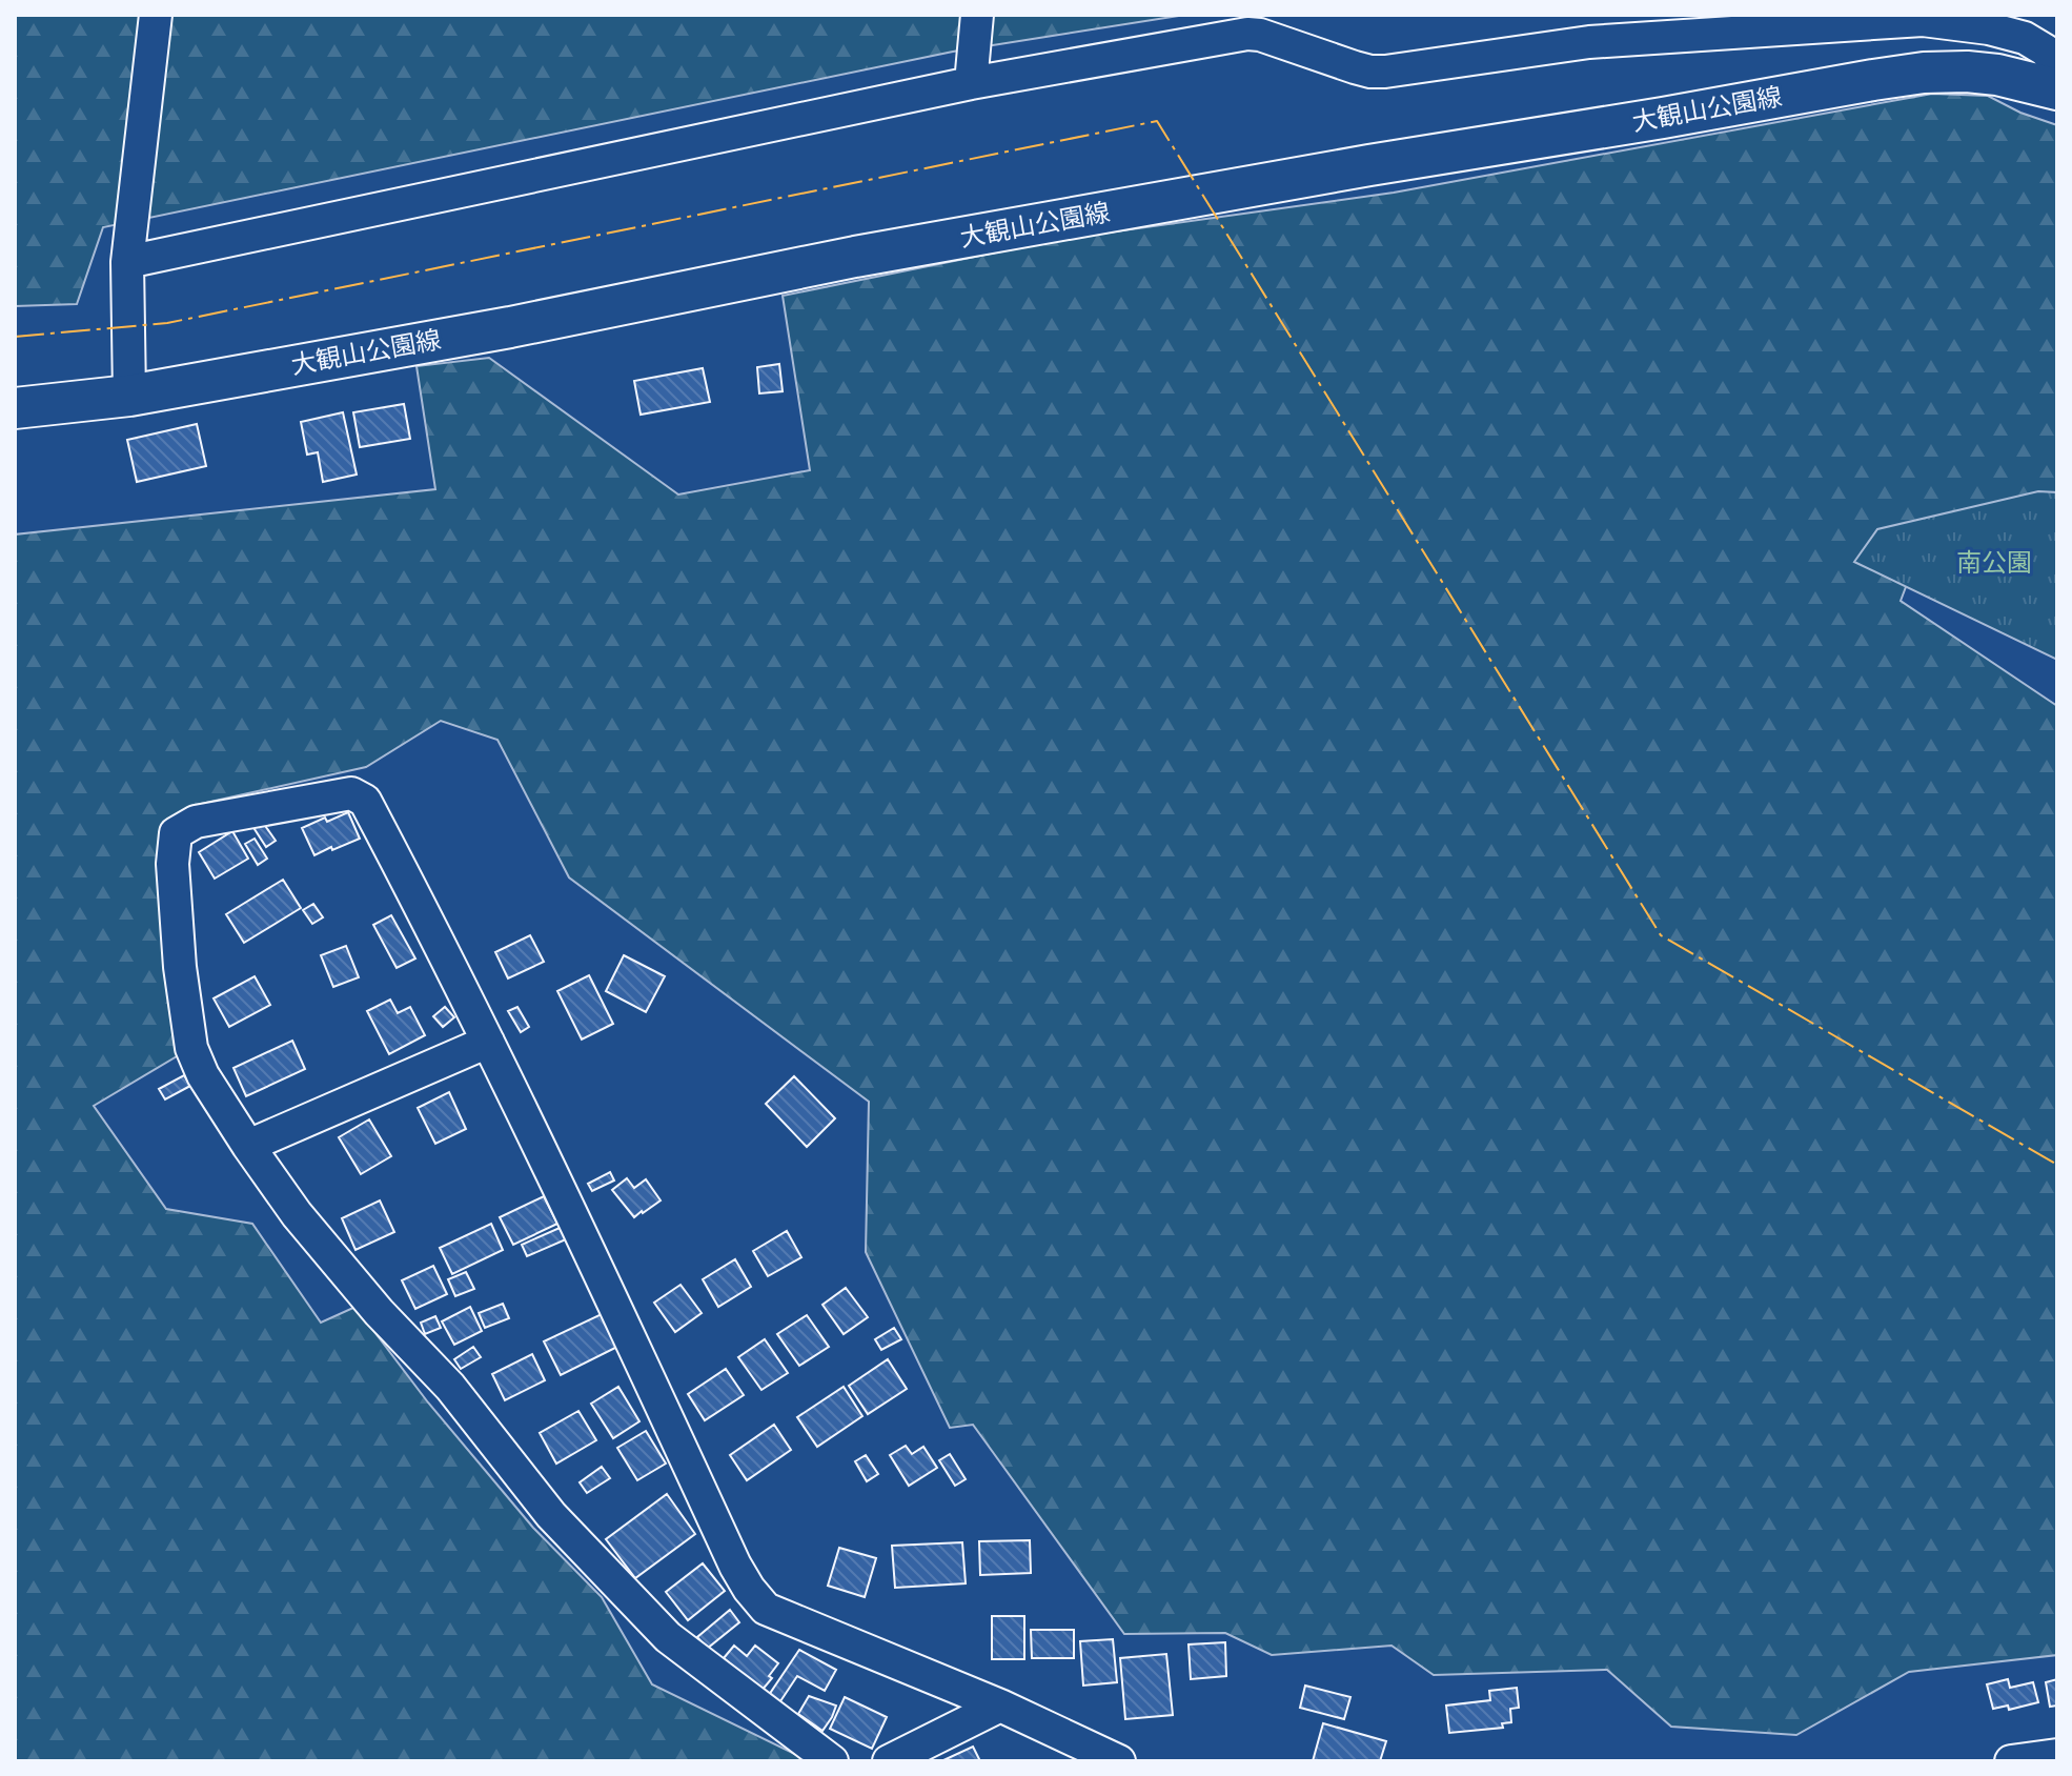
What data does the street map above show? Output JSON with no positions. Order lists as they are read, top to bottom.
{
  "streets": {
    "main road": ["大観山公園線"]
  },
  "parks": ["南公園"]
}
